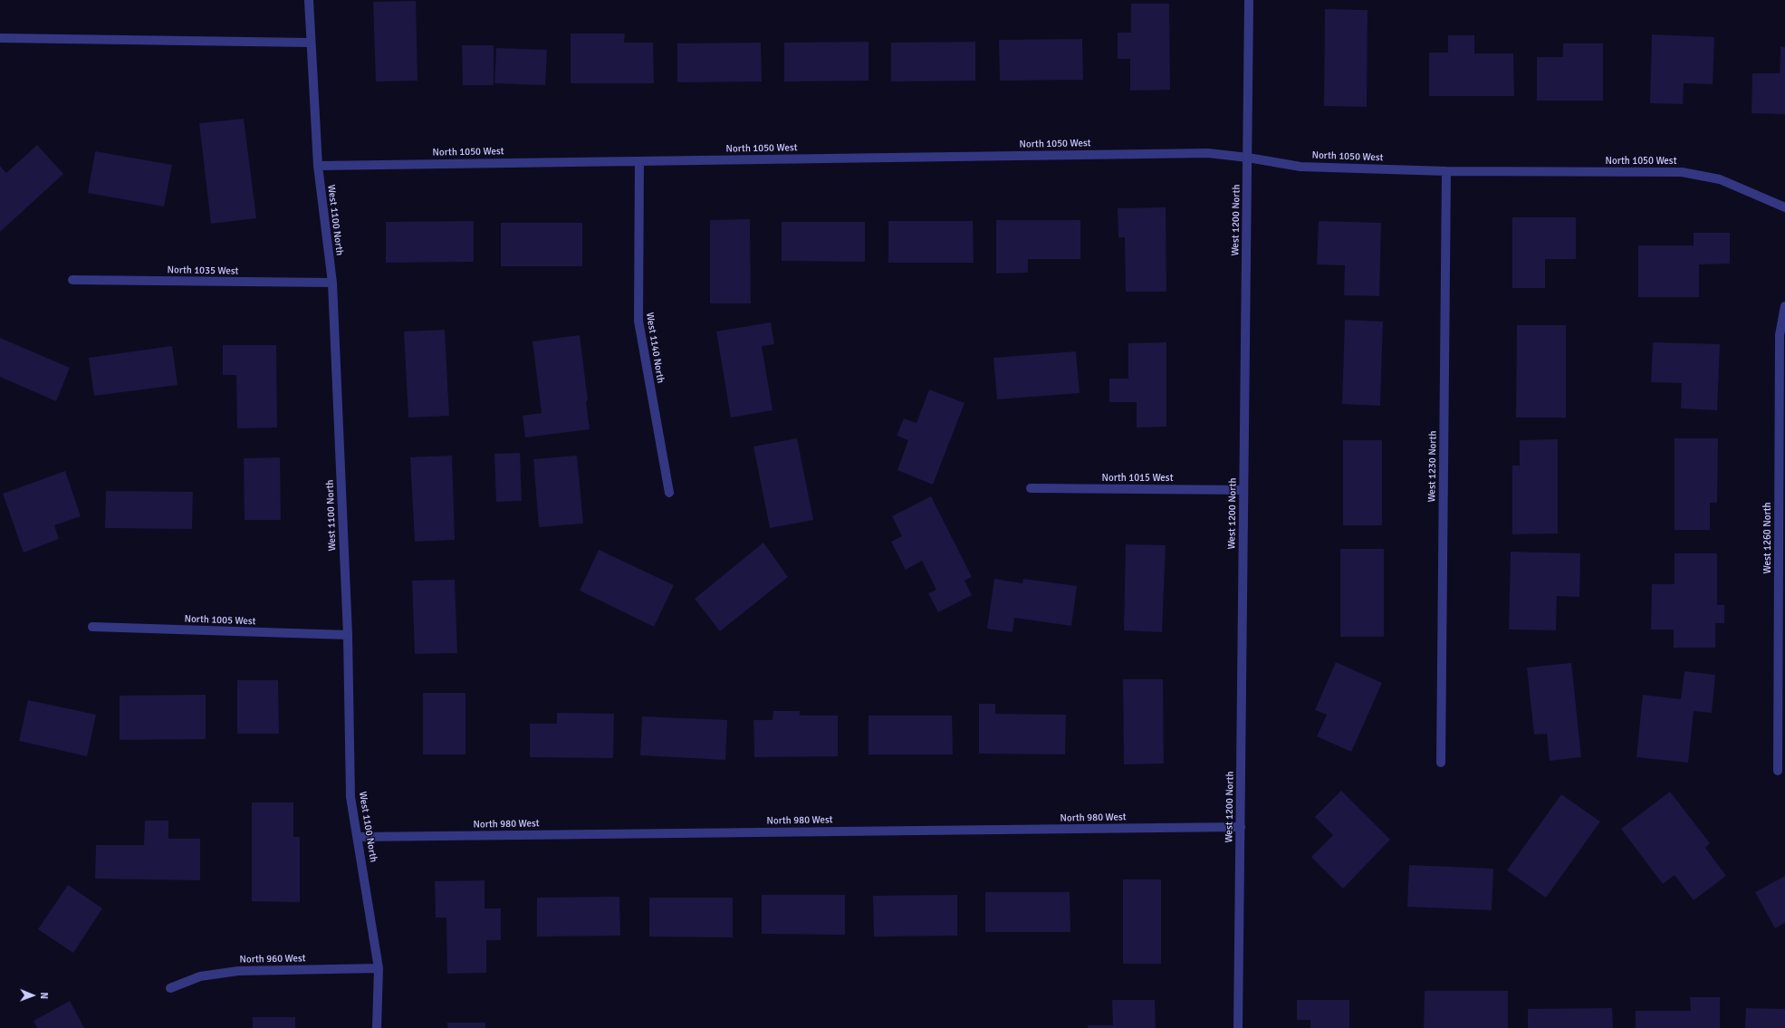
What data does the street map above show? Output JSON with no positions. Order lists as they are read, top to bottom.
{
  "streets": {
    "street": [
      "North 1050 West",
      "West 1100 North",
      "West 1200 North",
      "North 1035 West",
      "West 1140 North",
      "West 1230 North",
      "North 1015 West",
      "West 1260 North",
      "North 1005 West",
      "North 980 West",
      "North 960 West"
    ]
  },
  "crossings": [
    ["North 1050 West", "West 1100 North"],
    ["North 1050 West", "West 1200 North"],
    ["North 1050 West", "West 1140 North"],
    ["North 1050 West", "West 1230 North"],
    ["West 1100 North", "North 1035 West"],
    ["West 1100 North", "North 1005 West"],
    ["West 1100 North", "North 980 West"],
    ["West 1100 North", "North 960 West"],
    ["West 1200 North", "North 1015 West"],
    ["West 1200 North", "North 980 West"]
  ],
  "north": "right"
}
